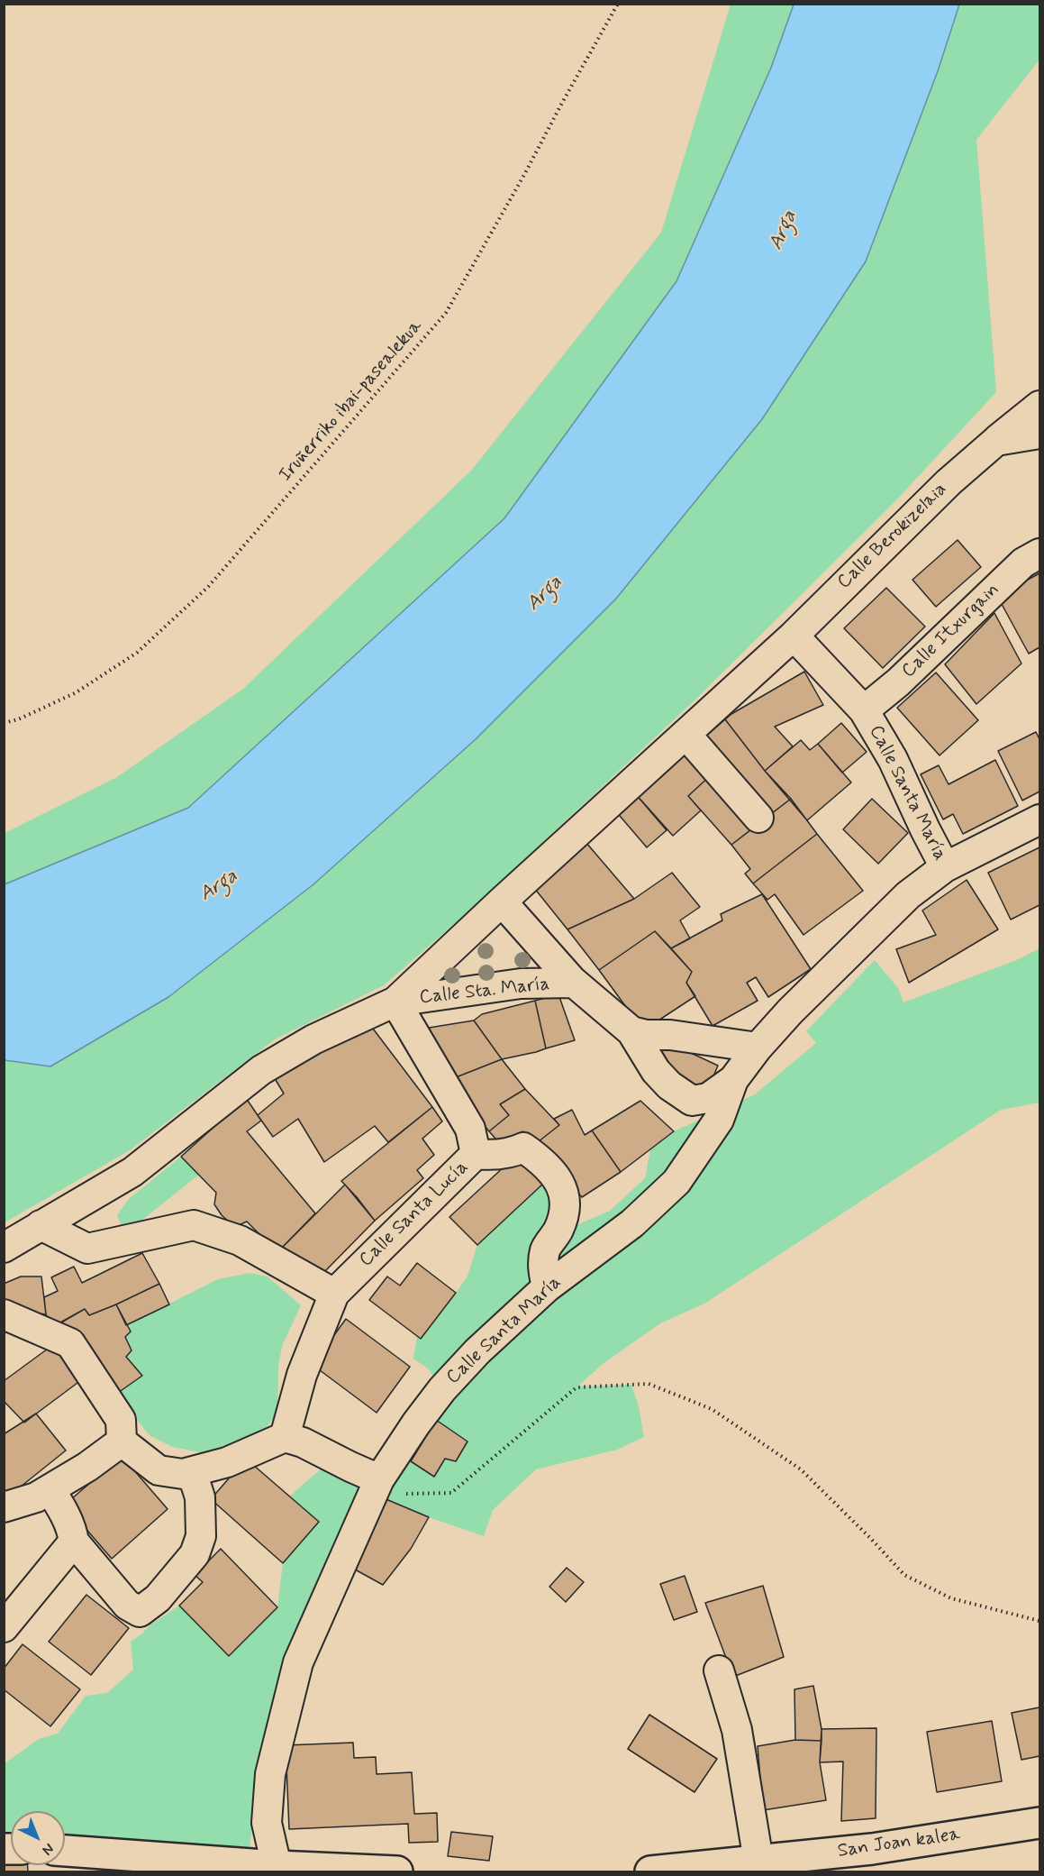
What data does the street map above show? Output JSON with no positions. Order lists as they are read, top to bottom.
{
  "streets": {
    "street": [
      "Calle Berokizelaia",
      "Calle Itxurgain",
      "Calle Santa María",
      "Calle Sta. María",
      "Calle Santa Lucía",
      "San Joan kalea"
    ],
    "path": ["Iruñerriko ibai-pasealekua"]
  },
  "crossings": [
    ["Calle Berokizelaia", "Calle Santa María"],
    ["Calle Itxurgain", "Calle Santa María"],
    ["Calle Santa María", "Calle Sta. María"],
    ["Calle Santa María", "Calle Santa Lucía"]
  ],
  "water": ["Arga"],
  "north": "bottom right"
}
